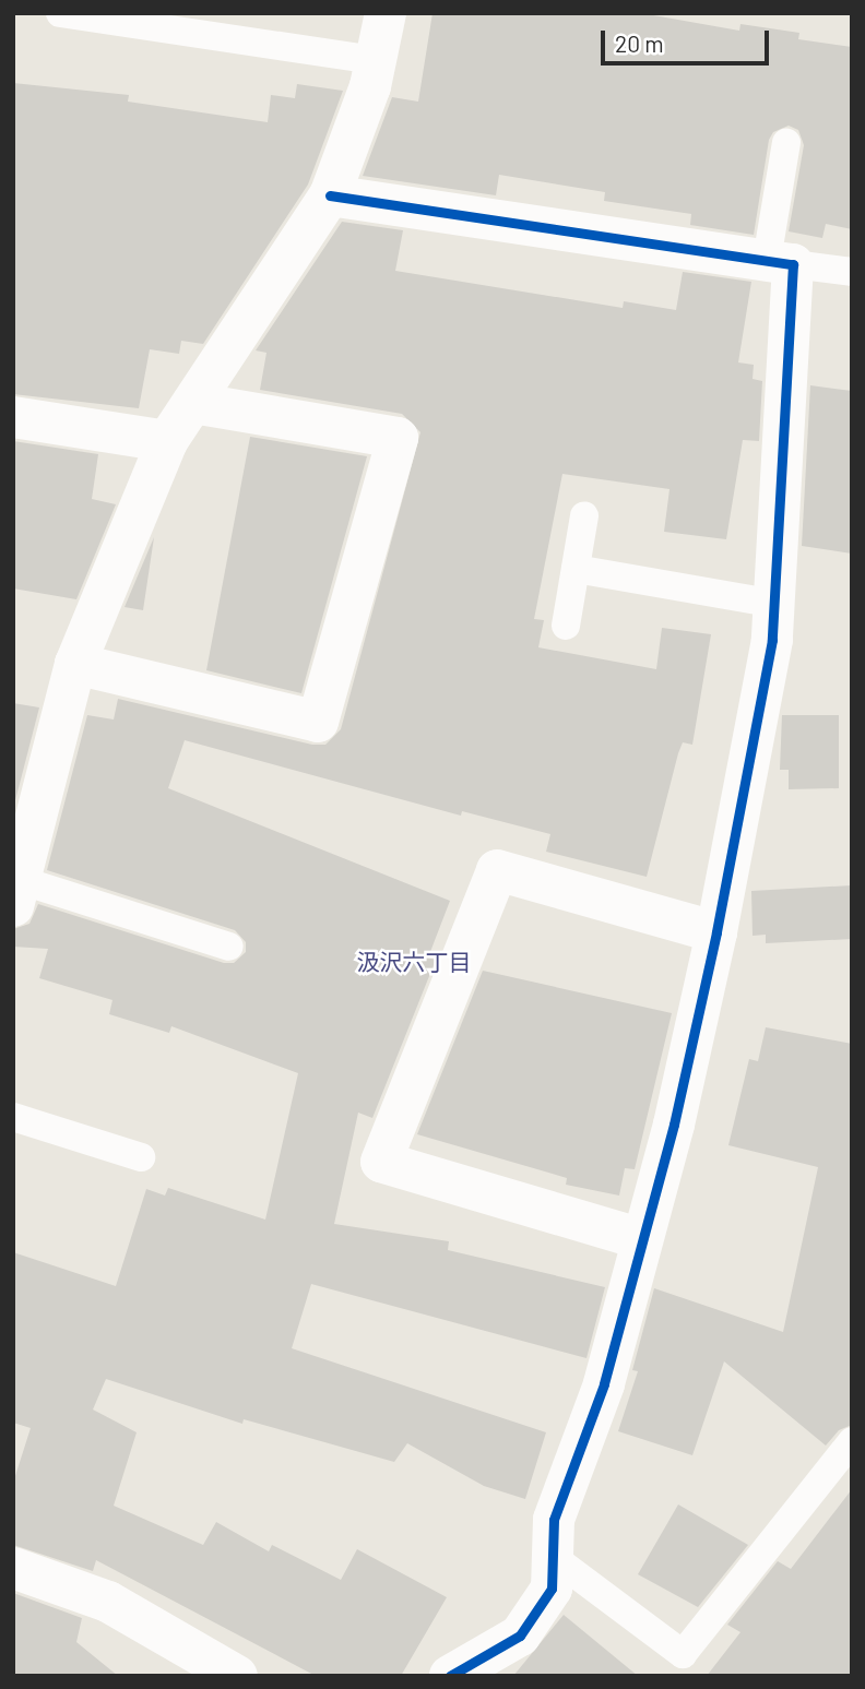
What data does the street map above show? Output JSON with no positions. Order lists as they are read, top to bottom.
{
  "districts": ["汲沢六丁目"],
  "scale_bar": "20 m"
}
